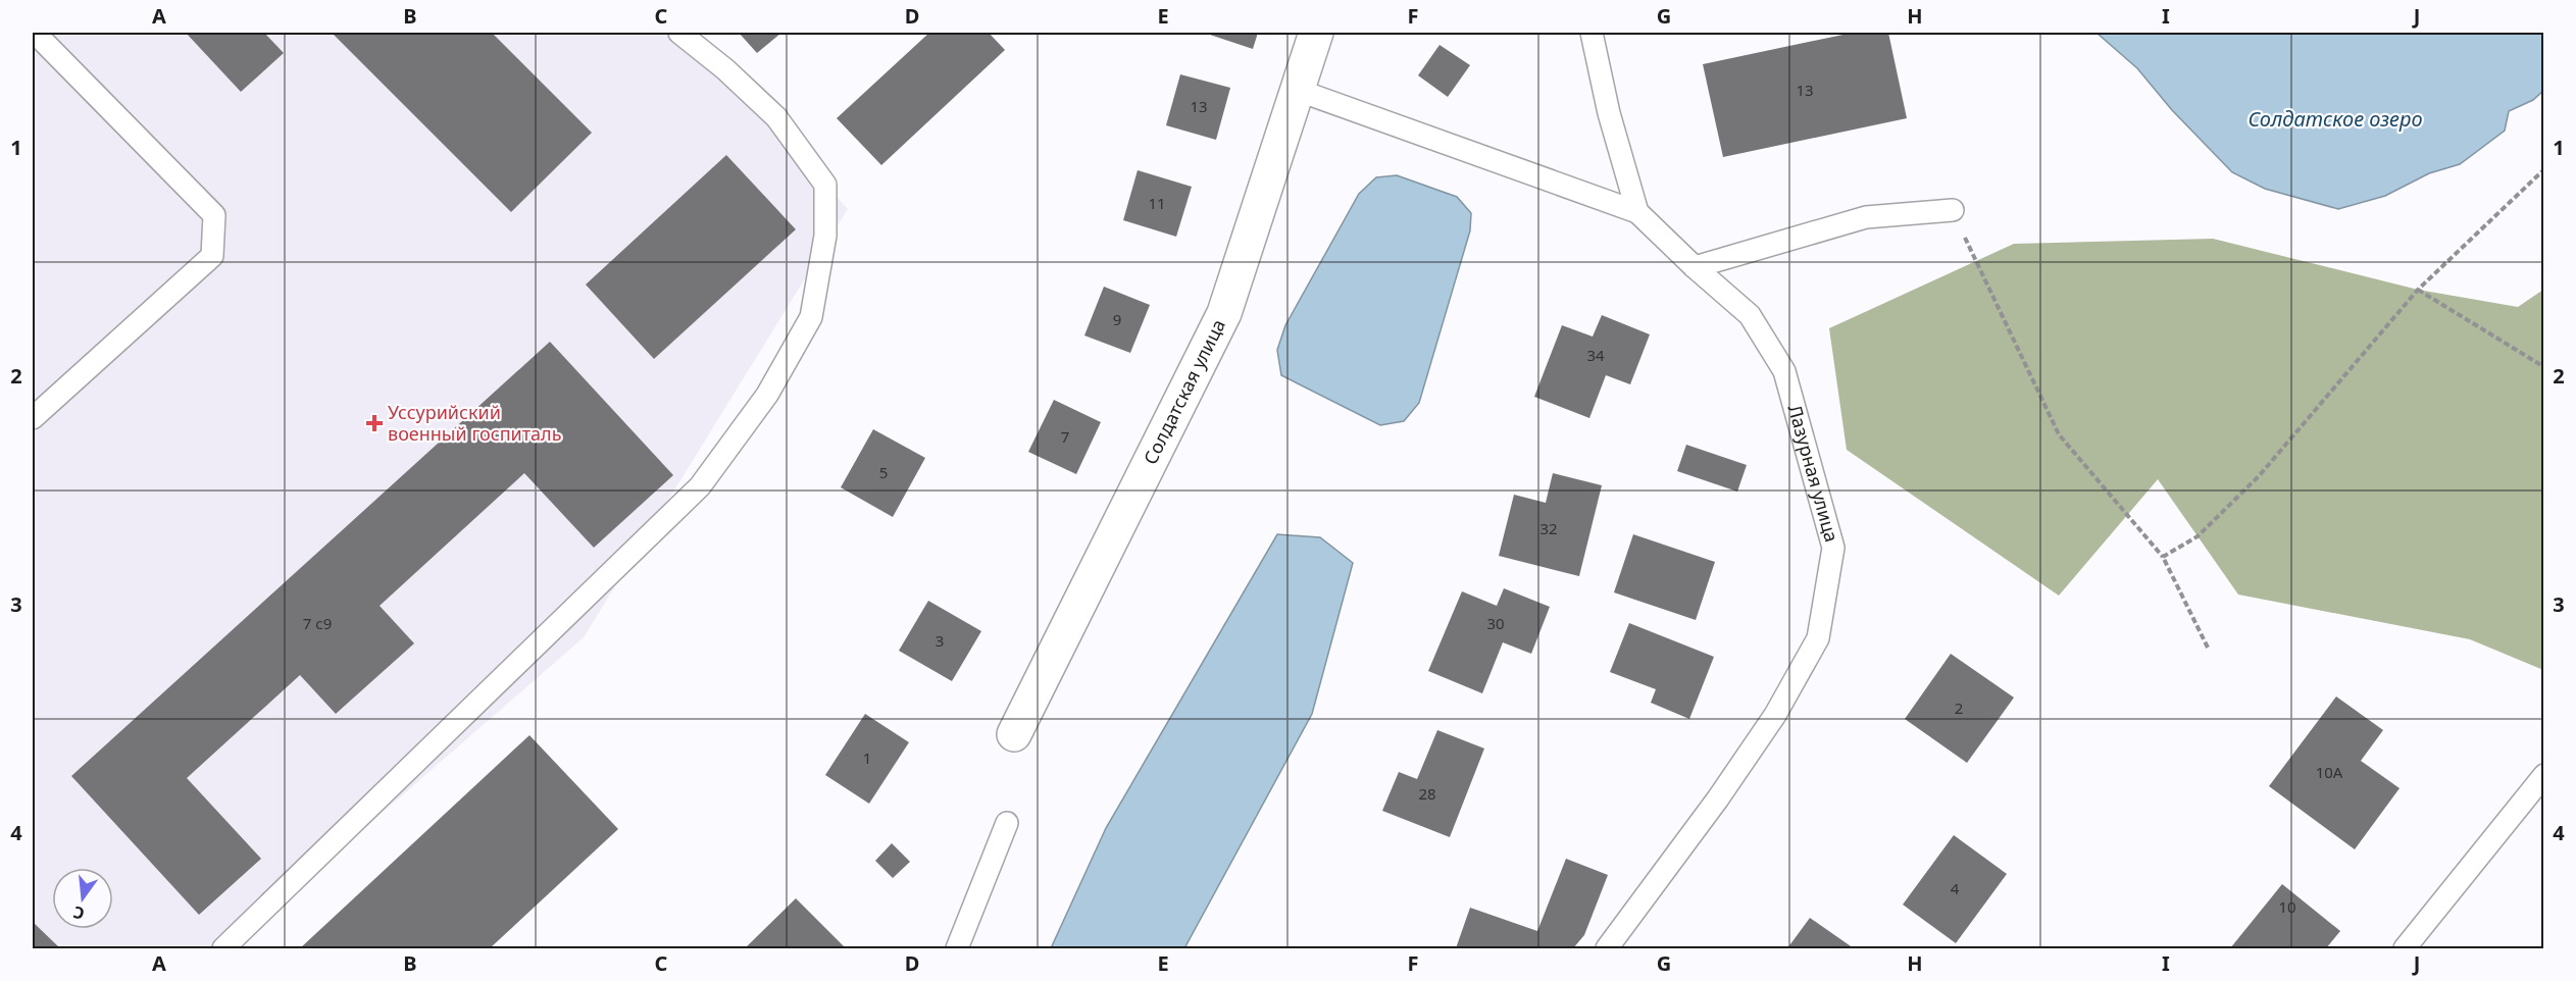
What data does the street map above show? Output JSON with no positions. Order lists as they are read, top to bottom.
{
  "streets": {
    "street": ["Солдатская улица"],
    "lane": ["Лазурная улица"]
  },
  "water": ["Солдатское озеро"],
  "places": {
    "health": ["Уссурийский военный госпиталь"]
  },
  "house_numbers": [
    "13",
    "13",
    "11",
    "9",
    "34",
    "7",
    "5",
    "32",
    "7 с9",
    "30",
    "3",
    "2",
    "1",
    "10А",
    "28",
    "4",
    "10"
  ],
  "north": "bottom",
  "grid": {
    "columns": [
      "A",
      "B",
      "C",
      "D",
      "E",
      "F",
      "G",
      "H",
      "I",
      "J"
    ],
    "rows": [
      "1",
      "2",
      "3",
      "4"
    ]
  }
}
